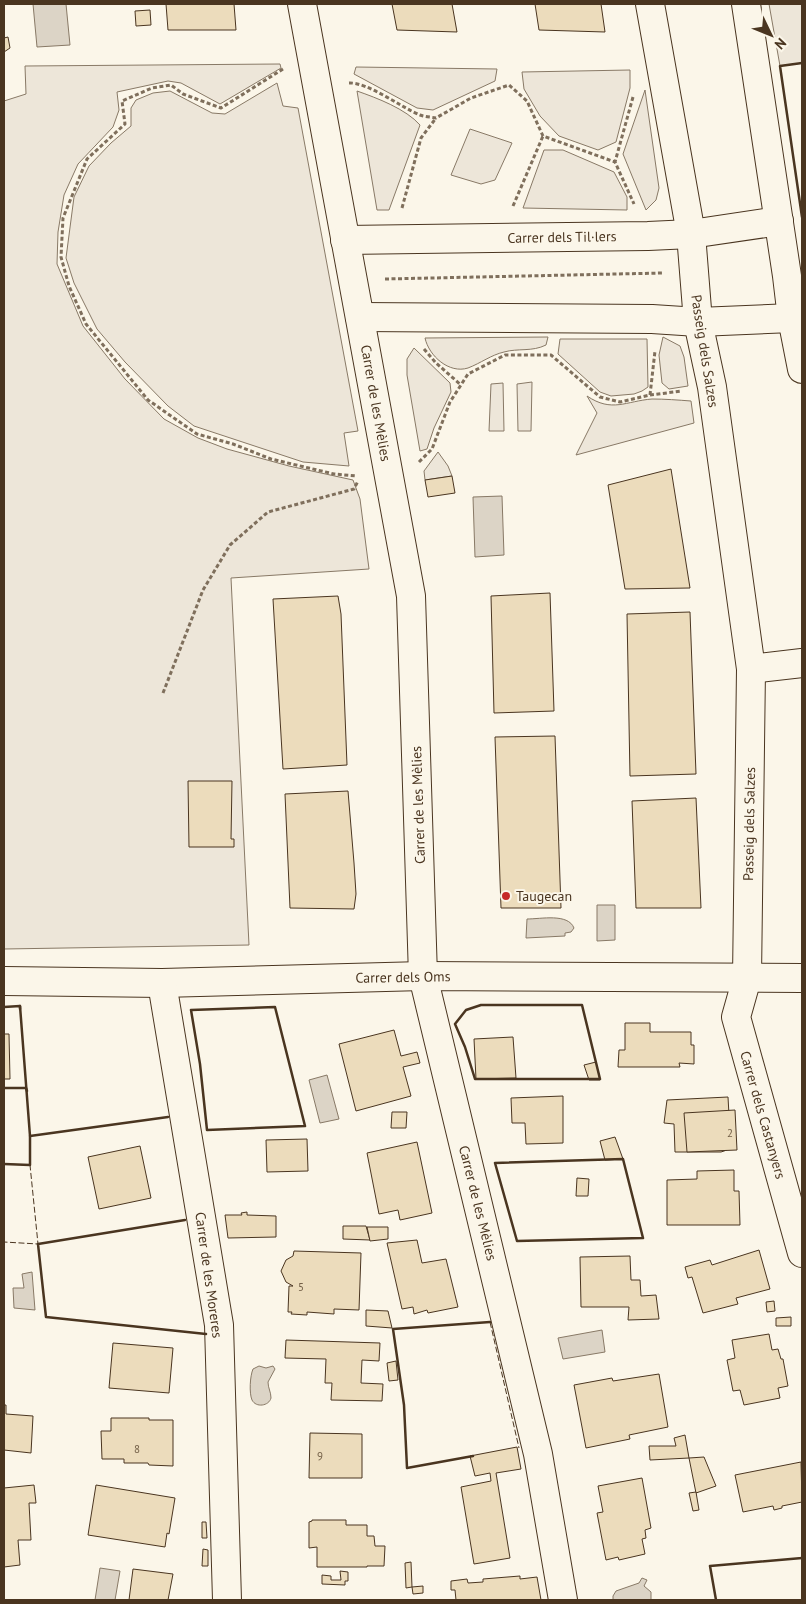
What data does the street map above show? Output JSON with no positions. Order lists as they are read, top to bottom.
{
  "streets": {
    "street": [
      "Carrer dels Til·lers",
      "Passeig dels Salzes",
      "Carrer de les Mèlies",
      "Carrer dels Oms",
      "Carrer dels Castanyers",
      "Carrer de les Moreres"
    ]
  },
  "crossings": [
    ["Carrer dels Til·lers", "Passeig dels Salzes"],
    ["Carrer dels Til·lers", "Carrer de les Mèlies"],
    ["Passeig dels Salzes", "Carrer dels Oms"],
    ["Passeig dels Salzes", "Carrer dels Castanyers"],
    ["Carrer de les Mèlies", "Carrer dels Oms"],
    ["Carrer dels Oms", "Carrer dels Castanyers"],
    ["Carrer dels Oms", "Carrer de les Moreres"]
  ],
  "places": ["Taugecan"],
  "house_numbers": [
    "2",
    "5",
    "8",
    "9"
  ],
  "north": "bottom right"
}
